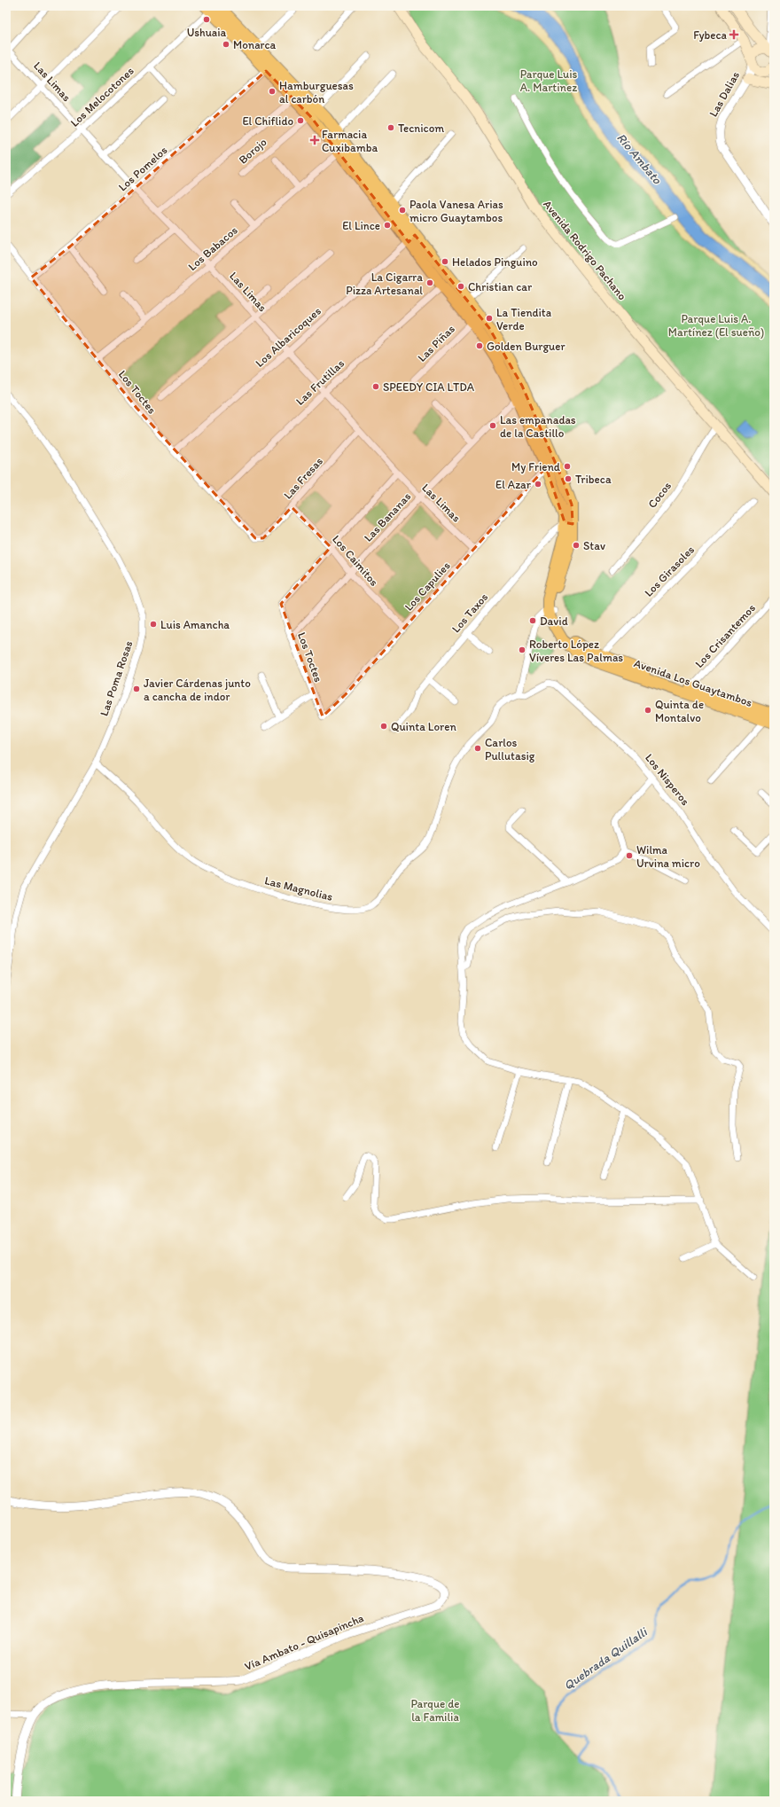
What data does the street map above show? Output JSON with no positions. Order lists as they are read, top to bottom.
{
  "streets": {
    "main road": ["Avenida Rodrigo Pachano", "Avenida Los Guaytambos"],
    "street": [
      "Las Limas",
      "Las Dalias",
      "Los Melocotones",
      "Borojo",
      "Los Pomelos",
      "Los Babacos",
      "Los Albaricoques",
      "Las Piñas",
      "Las Frutillas",
      "Los Toctes",
      "Las Fresas",
      "Cocos",
      "Las Bananas",
      "Los Caimitos",
      "Los Girasoles",
      "Los Capulies",
      "Los Taxos",
      "Los Crisantemos",
      "Las Poma Rosas",
      "Los Nisperos",
      "Las Magnolias",
      "Vía Ambato - Quisapincha"
    ]
  },
  "crossings": [
    ["Las Limas", "Los Melocotones"],
    ["Las Limas", "Los Pomelos"],
    ["Las Limas", "Los Babacos"],
    ["Las Limas", "Los Albaricoques"],
    ["Las Limas", "Las Frutillas"],
    ["Las Limas", "Las Fresas"],
    ["Las Limas", "Las Bananas"],
    ["Las Limas", "Los Capulies"],
    ["Los Pomelos", "Los Toctes"],
    ["Los Babacos", "Los Toctes"],
    ["Avenida Rodrigo Pachano", "Cocos"],
    ["Los Albaricoques", "Los Toctes"],
    ["Las Frutillas", "Los Toctes"],
    ["Los Toctes", "Las Fresas"],
    ["Los Toctes", "Las Bananas"],
    ["Los Toctes", "Los Caimitos"],
    ["Los Toctes", "Los Capulies"],
    ["Las Fresas", "Los Caimitos"],
    ["Las Bananas", "Los Caimitos"],
    ["Los Caimitos", "Los Capulies"],
    ["Los Girasoles", "Avenida Los Guaytambos"],
    ["Los Crisantemos", "Avenida Los Guaytambos"],
    ["Las Poma Rosas", "Las Magnolias"],
    ["Los Nisperos", "Las Magnolias"]
  ],
  "water": ["Río Ambato", "Quebrada Quillalli"],
  "parks": ["Parque Luis A. Martinez", "Parque Luis A. Martínez (El sueño)", "Parque de la Familia"],
  "places": {
    "other": [
      "Ushuaia",
      "Monarca",
      "Hamburguesas al carbón",
      "El Chiflido",
      "Tecnicom",
      "Paola Vanesa Arias micro Guaytambos",
      "El Lince",
      "Helados Pinguino",
      "La Cigarra Pizza Artesanal",
      "Christian car",
      "La Tiendita Verde",
      "Golden Burguer",
      "SPEEDY CIA LTDA",
      "Las empanadas de la Castillo",
      "My Friend",
      "Tribeca",
      "El Azar",
      "Stav",
      "David",
      "Luis Amancha",
      "Roberto López Víveres Las Palmas",
      "Javier Cárdenas junto a cancha de indor",
      "Quinta de Montalvo",
      "Quinta Loren",
      "Carlos Pullutasig",
      "Wilma Urvina micro"
    ],
    "health": ["Fybeca", "Farmacia Cuxibamba"]
  }
}
